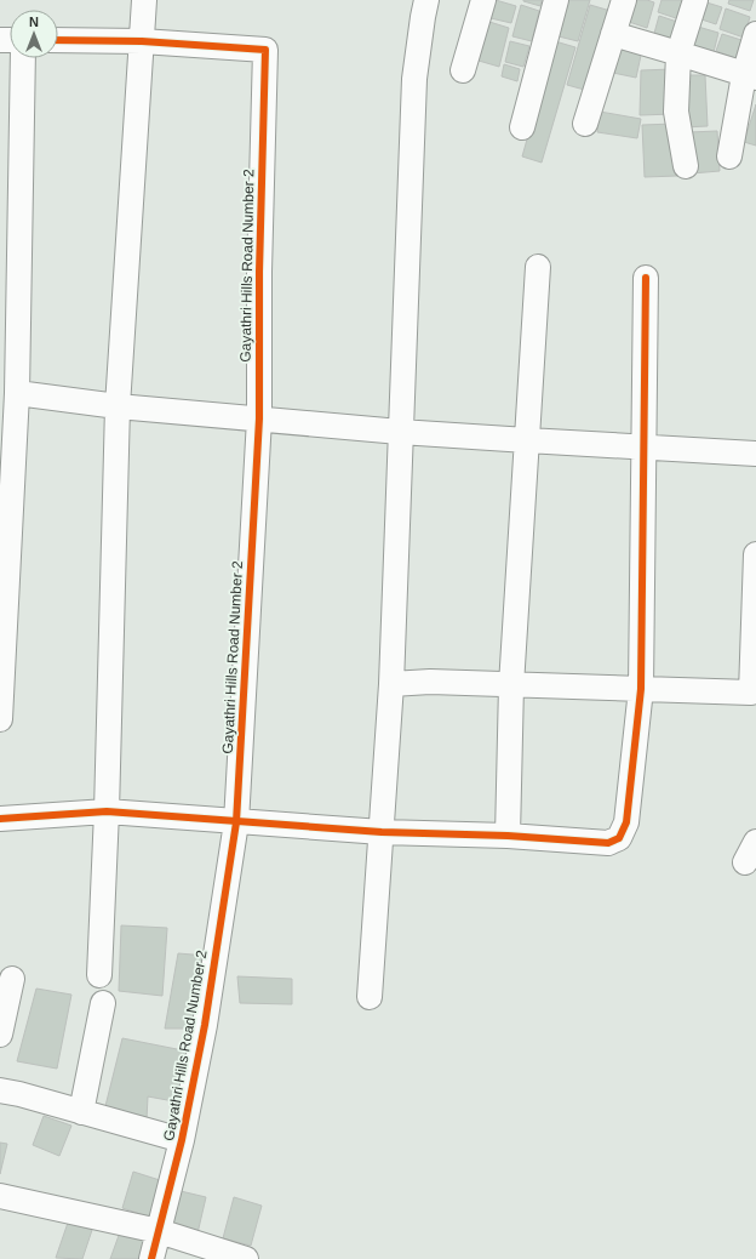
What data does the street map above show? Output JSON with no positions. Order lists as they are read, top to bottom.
{
  "streets": {
    "street": ["Gayathri Hills Road Number 2"]
  },
  "north": "top"
}
